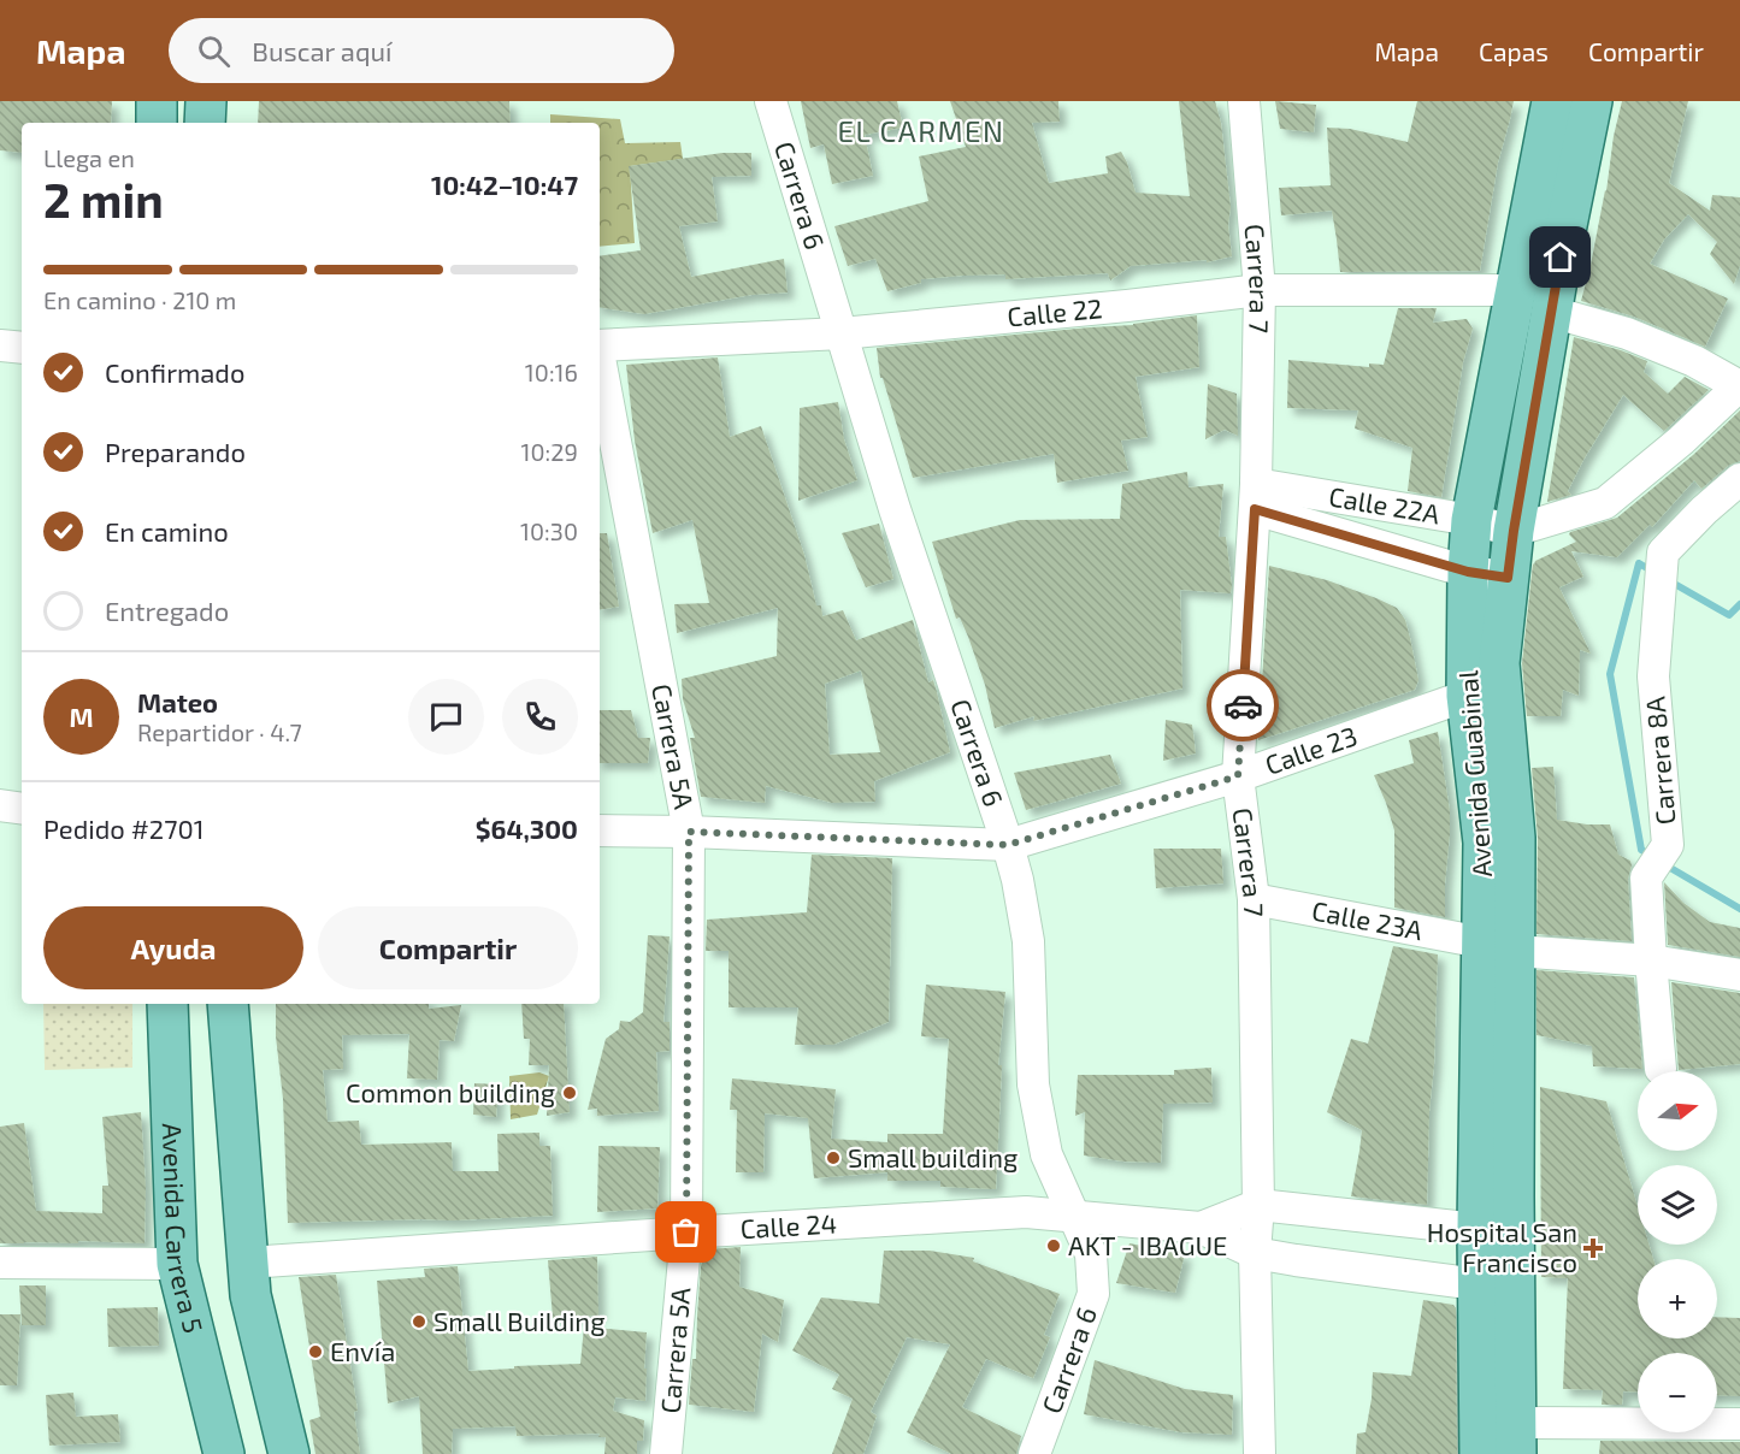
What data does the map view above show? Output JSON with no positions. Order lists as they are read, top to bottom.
{
  "streets": {
    "main road": ["Avenida Guabinal", "Avenida Carrera 5"],
    "street": [
      "Carrera 6",
      "Carrera 7",
      "Calle 22",
      "Calle 22A",
      "Carrera 5A",
      "Calle 23",
      "Carrera 8A",
      "Calle 23A",
      "Calle 24"
    ]
  },
  "crossings": [
    ["Carrera 6", "Calle 22"],
    ["Carrera 6", "Calle 23"],
    ["Carrera 6", "Calle 24"],
    ["Carrera 7", "Calle 22"],
    ["Carrera 7", "Calle 22A"],
    ["Carrera 7", "Calle 23"],
    ["Carrera 7", "Calle 23A"],
    ["Carrera 7", "Calle 24"],
    ["Calle 22", "Avenida Guabinal"],
    ["Calle 22A", "Avenida Guabinal"],
    ["Carrera 5A", "Calle 23"],
    ["Carrera 5A", "Calle 24"],
    ["Calle 23", "Avenida Guabinal"],
    ["Carrera 8A", "Calle 23A"],
    ["Avenida Guabinal", "Calle 23A"],
    ["Avenida Guabinal", "Calle 24"]
  ],
  "districts": ["EL CARMEN"],
  "places": {
    "other": [
      "Common building",
      "Small building",
      "AKT - IBAGUE",
      "Small Building",
      "Envía"
    ],
    "health": ["Hospital San Francisco"]
  },
  "north": "right",
  "page": {
    "header": "Mapa",
    "search": "Buscar aquí",
    "nav": ["Mapa", "Capas", "Compartir"],
    "heading": ["2 min", "Llega en", "10:42–10:47"],
    "panel": [
      "Mateo",
      "Repartidor · 4.7",
      "Pedido #2701",
      "$64,300"
    ],
    "bar": "En camino · 210 m",
    "list": [
      ["Confirmado", "10:16"],
      ["Preparando", "10:29"],
      ["En camino", "10:30"],
      "Entregado"
    ],
    "round": "M",
    "buttons": ["Ayuda", "Compartir"],
    "map_buttons": ["+", "−"]
  }
}
